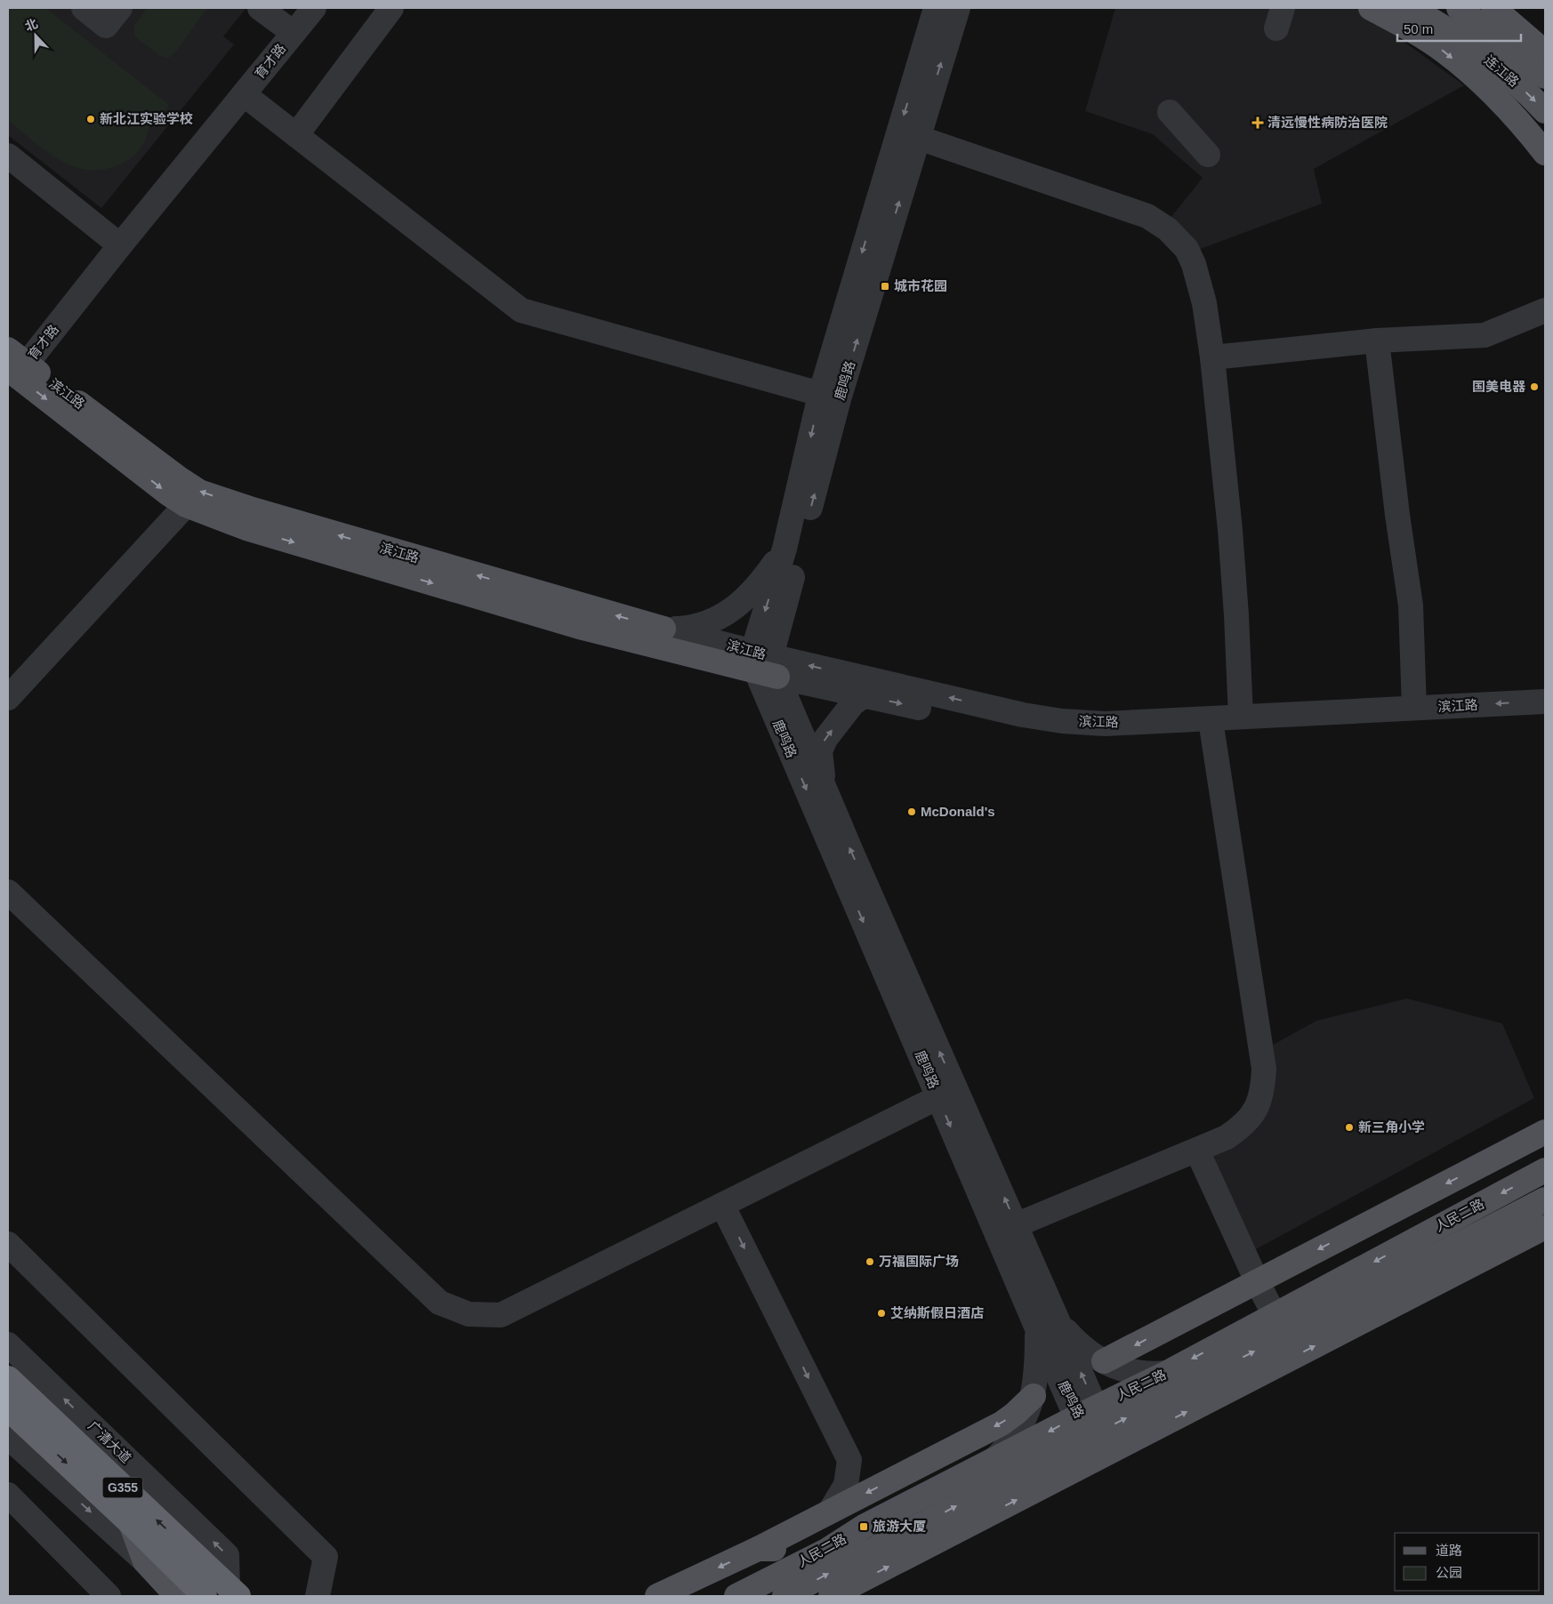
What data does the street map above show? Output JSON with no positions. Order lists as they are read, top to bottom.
{
  "streets": {
    "highway": ["广清大道", "G355"],
    "main road": ["连江路", "滨江路", "人民二路"],
    "street": ["育才路", "鹿鸣路"]
  },
  "crossings": [
    ["育才路", "滨江路"],
    ["鹿鸣路", "滨江路"],
    ["鹿鸣路", "人民二路"]
  ],
  "places": {
    "other": [
      "新北江实验学校",
      "国美电器",
      "McDonald's",
      "新三角小学",
      "万福国际广场",
      "艾纳斯假日酒店"
    ],
    "health": ["清远慢性病防治医院"],
    "transit": ["城市花园", "旅游大厦"]
  },
  "legend": ["道路", "公园"],
  "scale_bar": "50 m",
  "north": "top"
}
